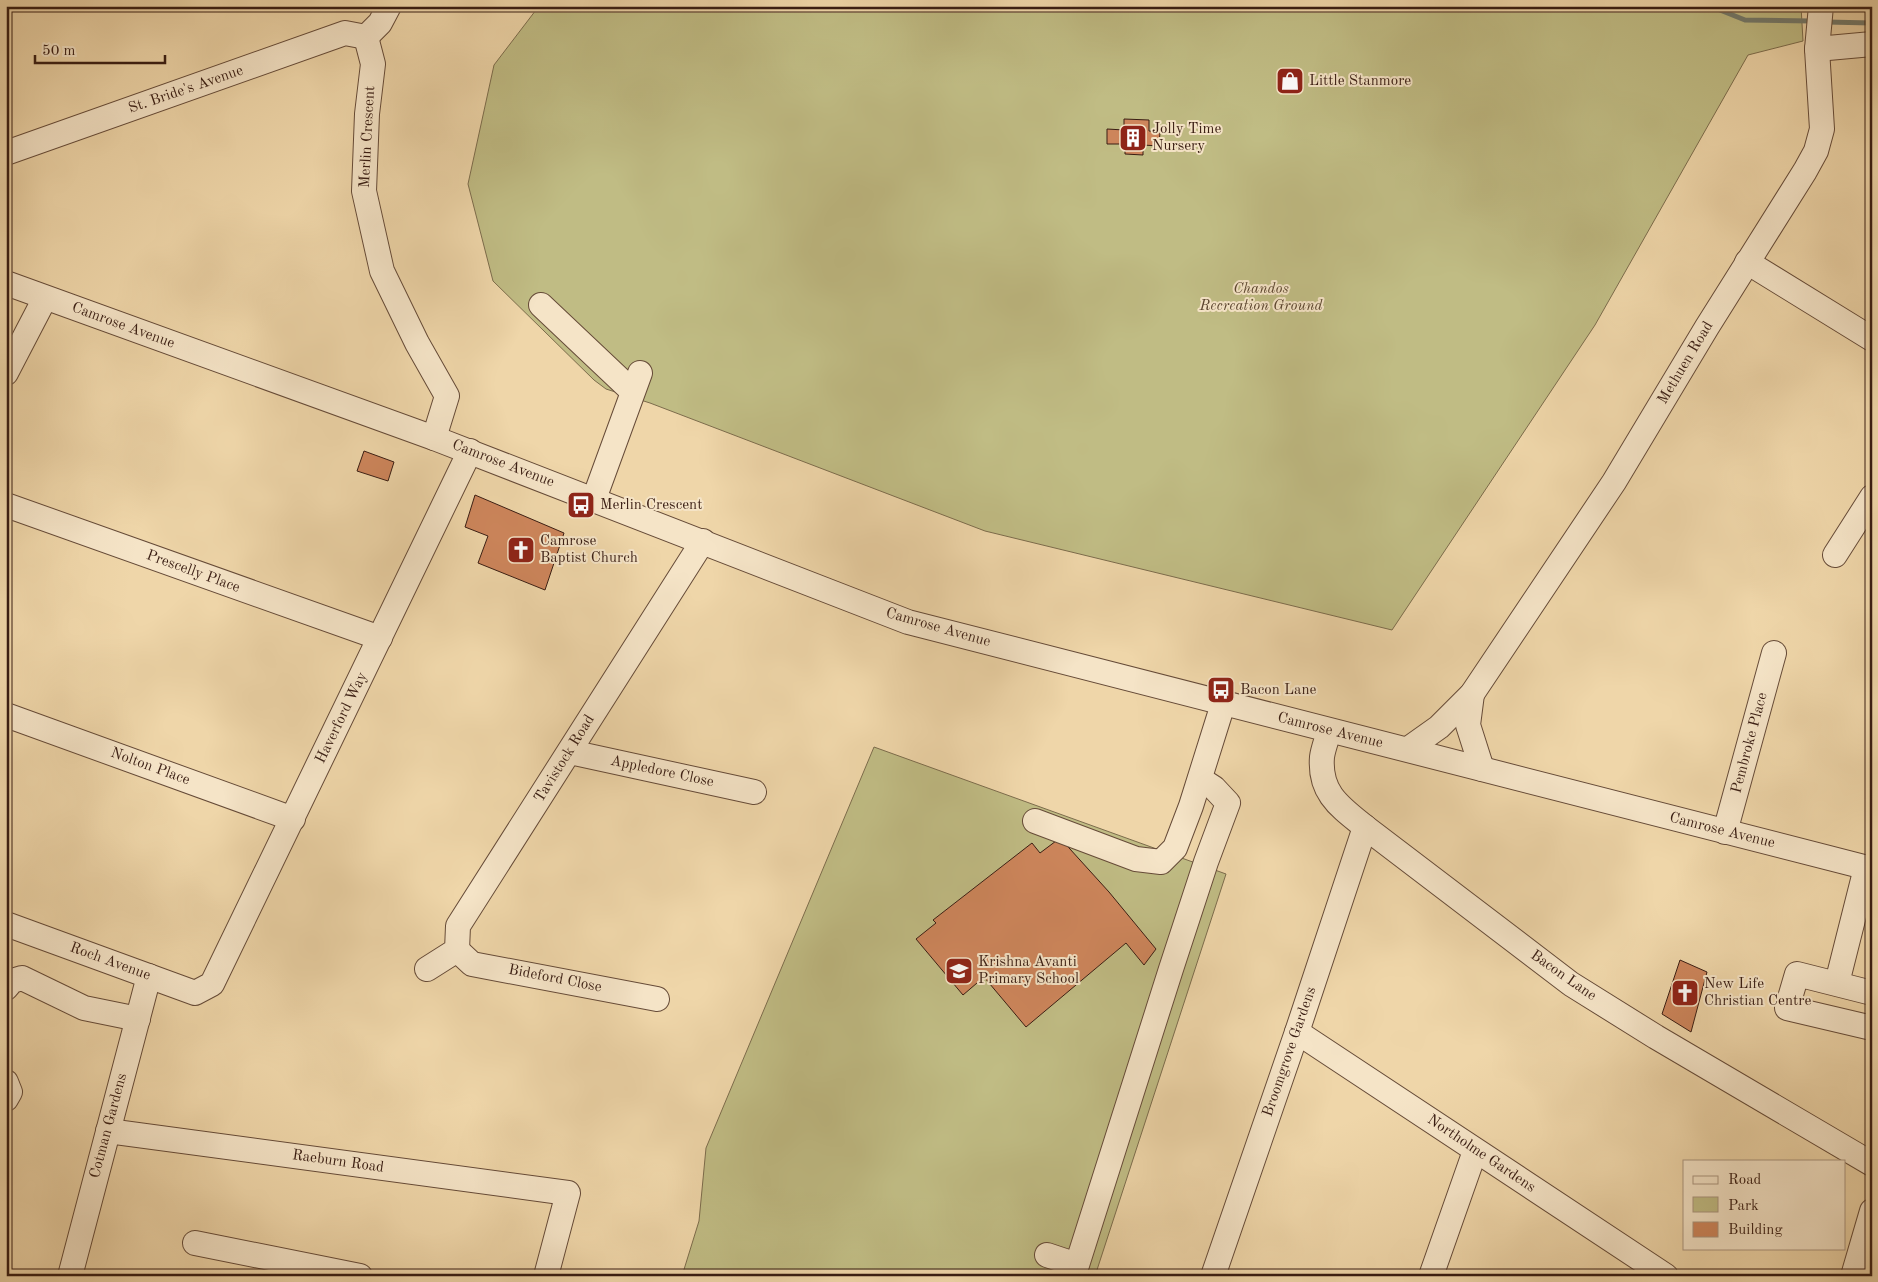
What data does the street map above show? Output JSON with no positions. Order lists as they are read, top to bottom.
{
  "streets": {
    "street": [
      "St. Bride's Avenue",
      "Merlin Crescent",
      "Camrose Avenue",
      "Methuen Road",
      "Prescelly Place",
      "Haverford Way",
      "Pembroke Place",
      "Tavistock Road",
      "Nolton Place",
      "Appledore Close",
      "Roch Avenue",
      "Bacon Lane",
      "Bideford Close",
      "Broomgrove Gardens",
      "Cotman Gardens",
      "Northolme Gardens",
      "Raeburn Road"
    ]
  },
  "crossings": [
    ["St. Bride's Avenue", "Merlin Crescent"],
    ["Merlin Crescent", "Camrose Avenue"],
    ["Camrose Avenue", "Methuen Road"],
    ["Camrose Avenue", "Haverford Way"],
    ["Camrose Avenue", "Pembroke Place"],
    ["Camrose Avenue", "Tavistock Road"],
    ["Camrose Avenue", "Bacon Lane"],
    ["Prescelly Place", "Haverford Way"],
    ["Haverford Way", "Nolton Place"],
    ["Haverford Way", "Roch Avenue"],
    ["Tavistock Road", "Appledore Close"],
    ["Tavistock Road", "Bideford Close"],
    ["Roch Avenue", "Cotman Gardens"],
    ["Bacon Lane", "Broomgrove Gardens"],
    ["Broomgrove Gardens", "Northolme Gardens"],
    ["Cotman Gardens", "Raeburn Road"]
  ],
  "parks": ["Chandos Recreation Ground"],
  "places": {
    "shop": ["Little Stanmore"],
    "building": ["Jolly Time Nursery"],
    "bus stop": ["Merlin Crescent", "Bacon Lane"],
    "church": ["Camrose Baptist Church", "New Life Christian Centre"],
    "school or university": ["Krishna Avanti Primary School"]
  },
  "legend": ["Road", "Park", "Building"],
  "scale_bar": "50 m"
}
